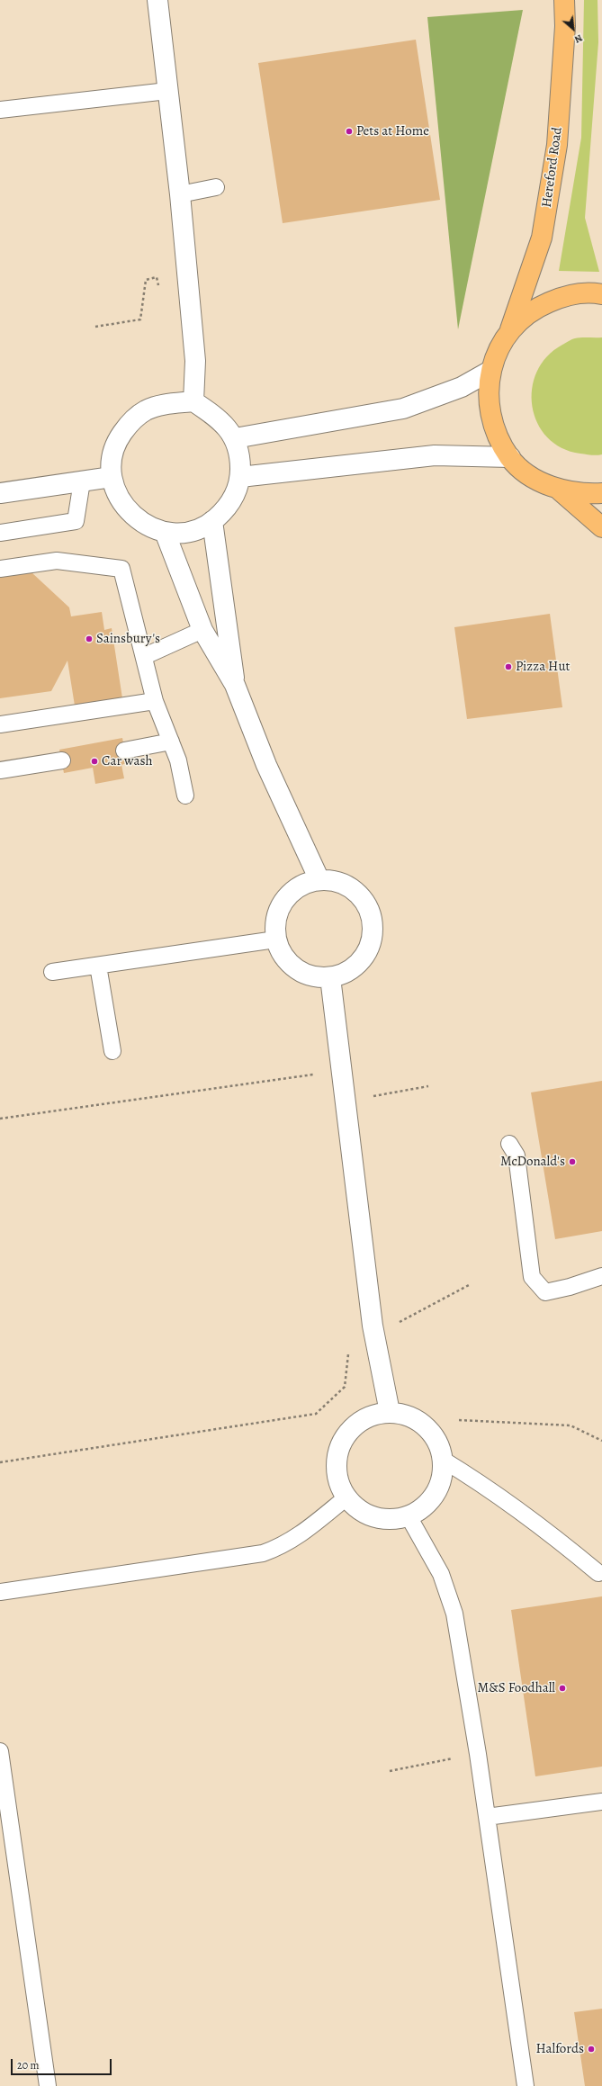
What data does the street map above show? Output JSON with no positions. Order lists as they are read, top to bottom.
{
  "streets": {
    "main road": ["Hereford Road"]
  },
  "places": [
    "Pets at Home",
    "Sainsbury's",
    "Pizza Hut",
    "Car wash",
    "McDonald's",
    "M&S Foodhall",
    "Halfords"
  ],
  "scale_bar": "20 m",
  "north": "bottom right"
}
